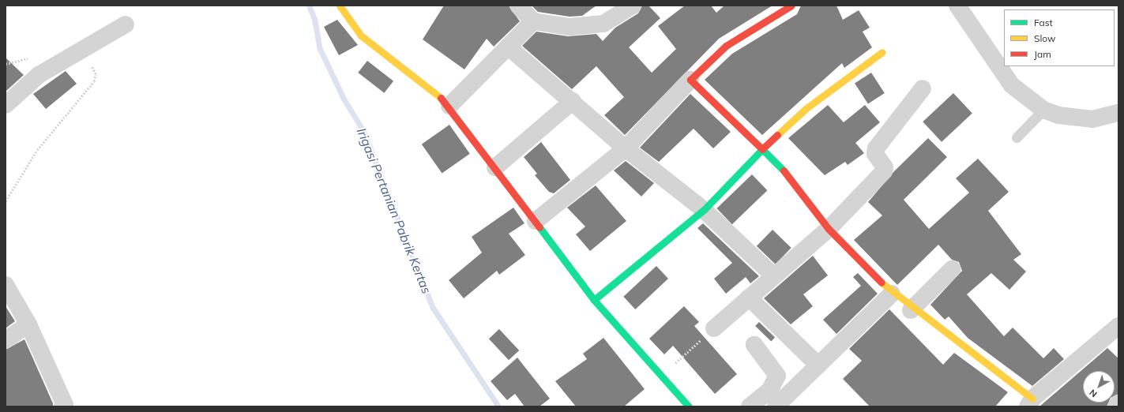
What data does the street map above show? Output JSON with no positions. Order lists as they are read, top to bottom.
{
  "water": ["Irigasi Pertanian Pabrik Kertas"],
  "legend": ["Fast", "Slow", "Jam"],
  "north": "bottom left"
}
